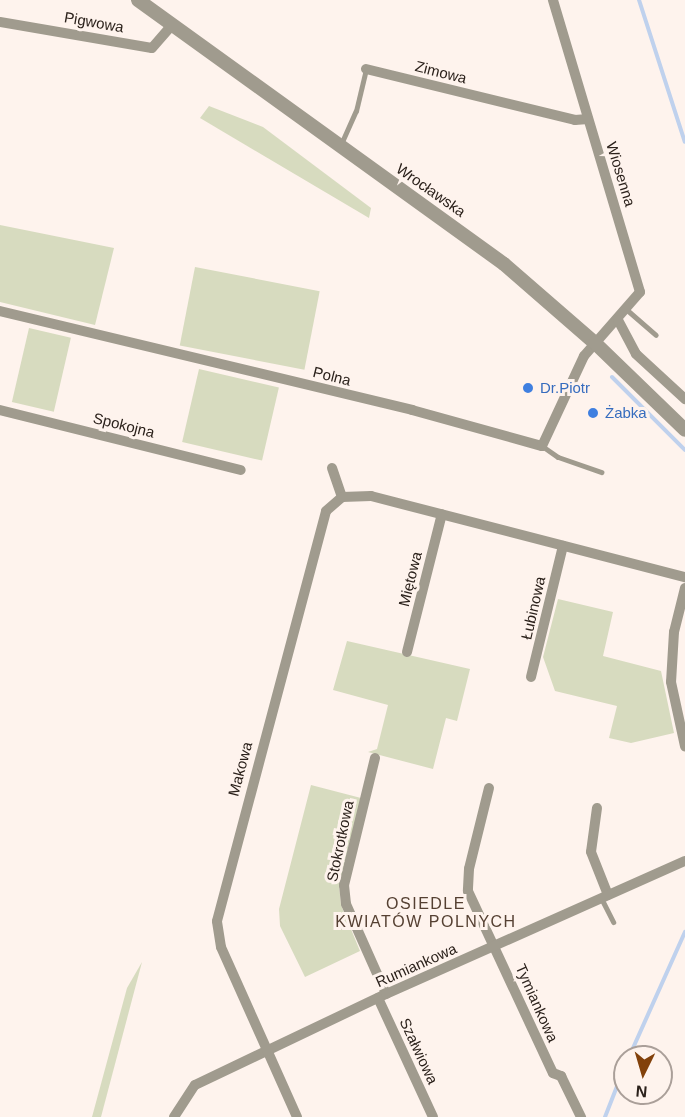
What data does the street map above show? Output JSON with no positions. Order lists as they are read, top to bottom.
{
  "streets": {
    "street": [
      "Pigwowa",
      "Zimowa",
      "Wiosenna",
      "Wrocławska",
      "Polna",
      "Spokojna",
      "Miętowa",
      "Łubinowa",
      "Makowa",
      "Stokrotkowa",
      "Rumiankowa",
      "Tymiankowa",
      "Szałwiowa"
    ]
  },
  "crossings": [
    ["Pigwowa", "Wrocławska"],
    ["Zimowa", "Wiosenna"],
    ["Zimowa", "Wrocławska"],
    ["Wiosenna", "Wrocławska"],
    ["Makowa", "Rumiankowa"],
    ["Stokrotkowa", "Rumiankowa"],
    ["Stokrotkowa", "Szałwiowa"],
    ["Rumiankowa", "Tymiankowa"],
    ["Rumiankowa", "Szałwiowa"]
  ],
  "districts": ["OSIEDLE KWIATÓW POLNYCH"],
  "places": ["Dr.Piotr", "Żabka"],
  "north": "bottom"
}
